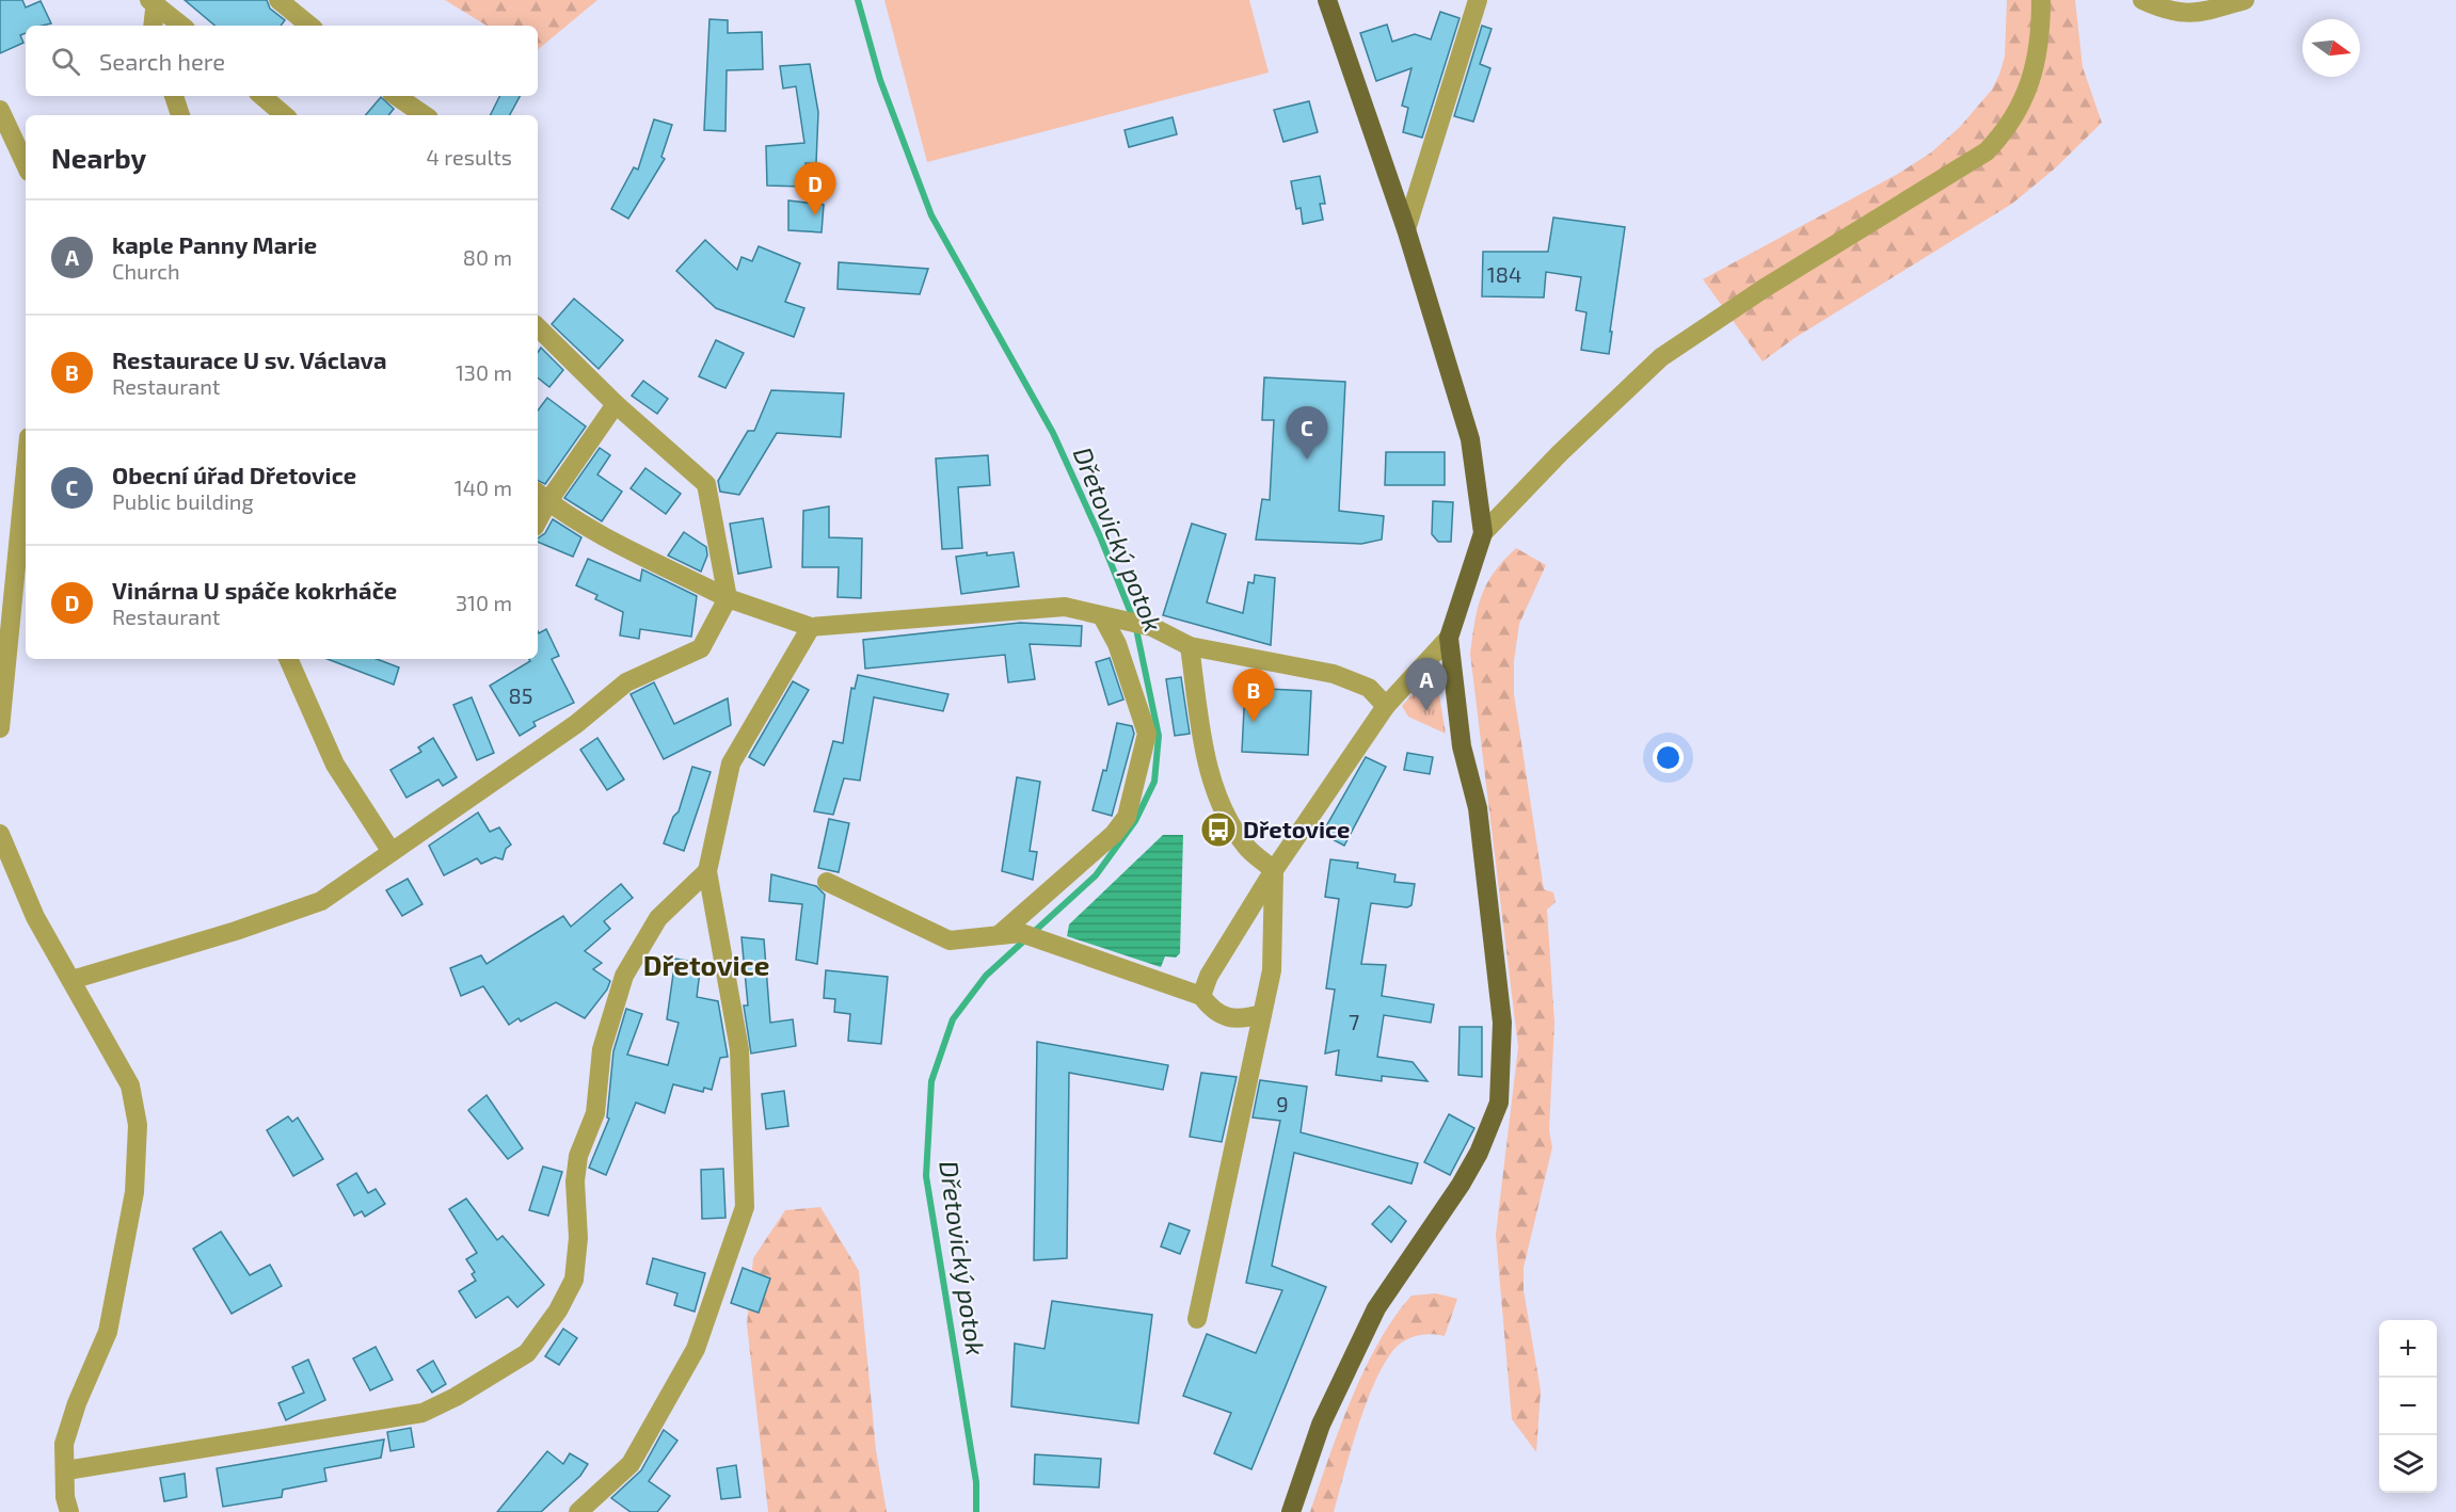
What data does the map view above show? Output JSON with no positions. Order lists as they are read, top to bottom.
{
  "districts": ["Dřetovice"],
  "water": ["Dřetovický potok"],
  "places": {
    "bus stop": ["Dřetovice"]
  },
  "house_numbers": [
    "184",
    "85",
    "7",
    "9"
  ],
  "north": "right",
  "page": {
    "search": "Search here",
    "heading": ["Nearby", "4 results"],
    "pins": [
      "D",
      "C",
      "A",
      "B"
    ],
    "list": [
      {
        "mark": "A",
        "name": "kaple Panny Marie",
        "note": "Church",
        "value": "80 m"
      },
      {
        "mark": "B",
        "name": "Restaurace U sv. Václava",
        "note": "Restaurant",
        "value": "130 m"
      },
      {
        "mark": "C",
        "name": "Obecní úřad Dřetovice",
        "note": "Public building",
        "value": "140 m"
      },
      {
        "mark": "D",
        "name": "Vinárna U spáče kokrháče",
        "note": "Restaurant",
        "value": "310 m"
      }
    ],
    "map_buttons": ["+", "−"]
  }
}
